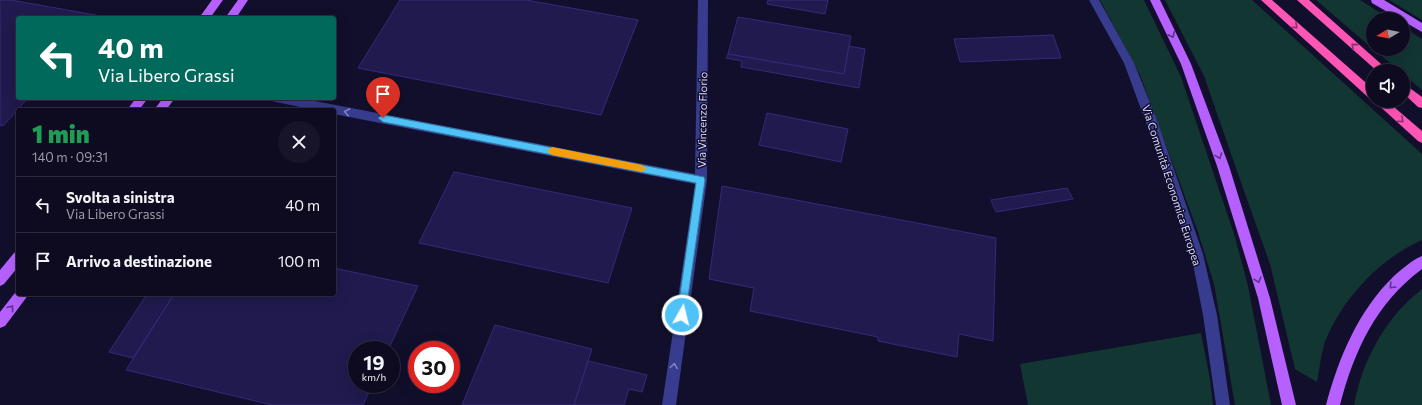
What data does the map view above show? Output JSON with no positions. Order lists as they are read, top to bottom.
{
  "streets": {
    "street": ["Via Vincenzo Florio", "Via Comunità Economica Europea"]
  },
  "one_way": ["Via Vincenzo Florio"],
  "north": "left",
  "page": {
    "turn": ["40 m", "Via Libero Grassi"],
    "heading": ["1 min", "140 m · 09:31"],
    "list": [
      {
        "name": "Svolta a sinistra",
        "note": "Via Libero Grassi",
        "value": "40 m"
      },
      {
        "name": "Arrivo a destinazione",
        "value": "100 m"
      }
    ],
    "speed": "19 km/h",
    "limit": "30"
  }
}
